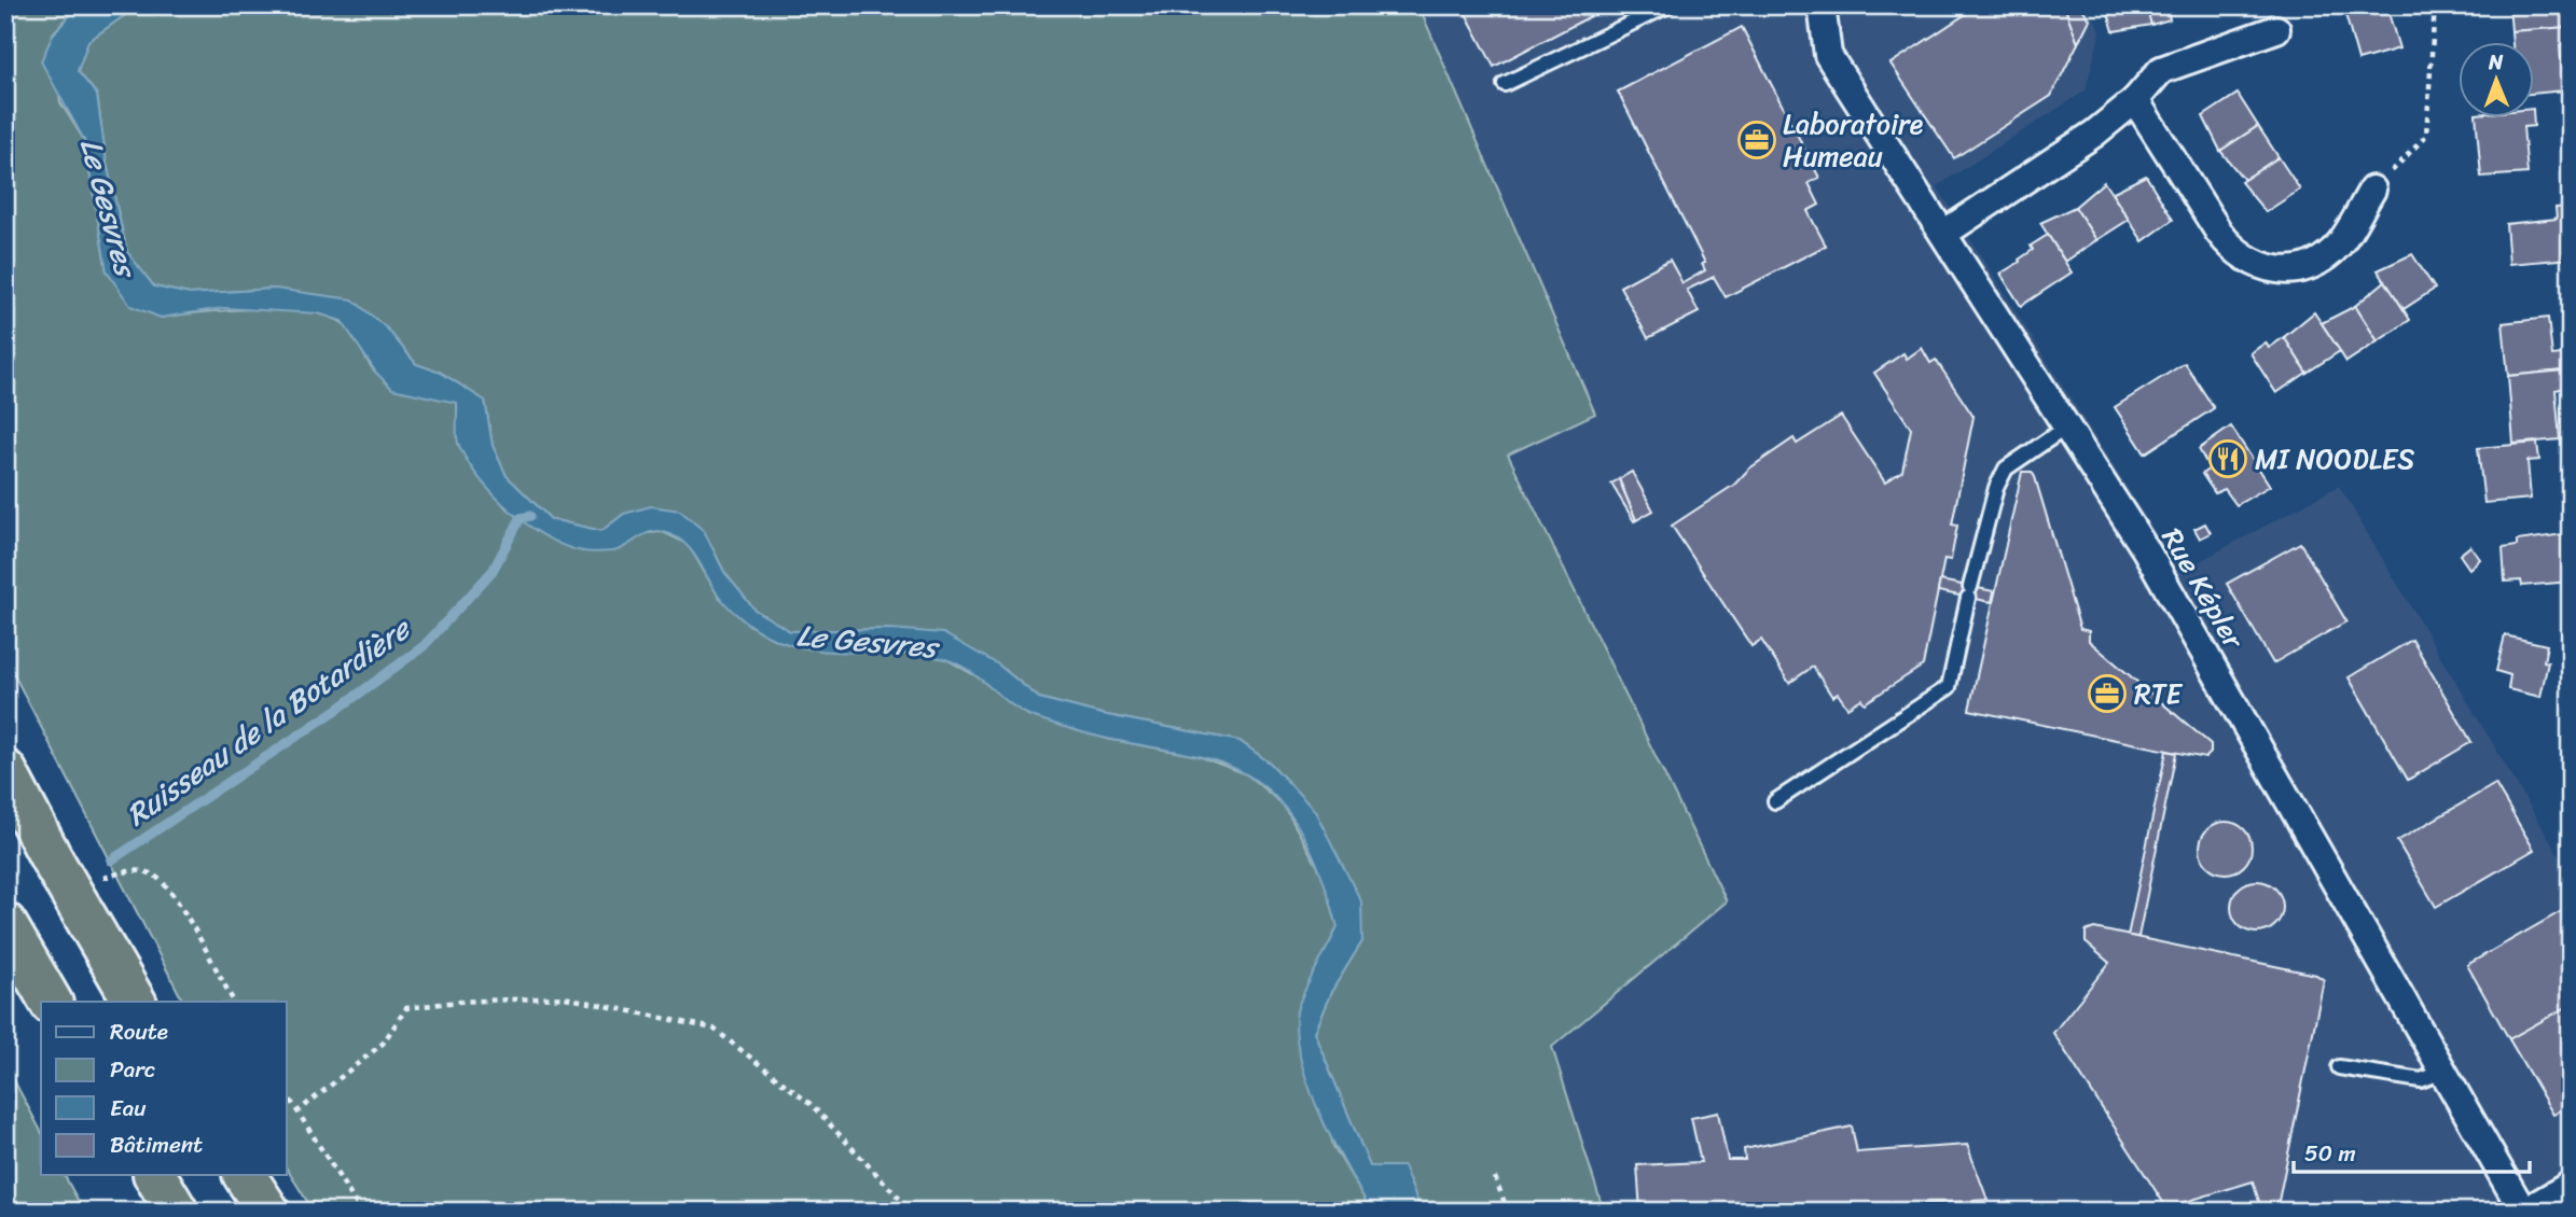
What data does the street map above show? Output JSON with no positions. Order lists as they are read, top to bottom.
{
  "streets": {
    "street": ["Rue Képler"]
  },
  "water": ["Le Gesvres", "Ruisseau de la Botardière"],
  "places": {
    "office": ["Laboratoire Humeau", "RTE"],
    "restaurant": ["MI NOODLES"]
  },
  "legend": [
    "Route",
    "Parc",
    "Eau",
    "Bâtiment"
  ],
  "scale_bar": "50 m",
  "north": "top"
}
